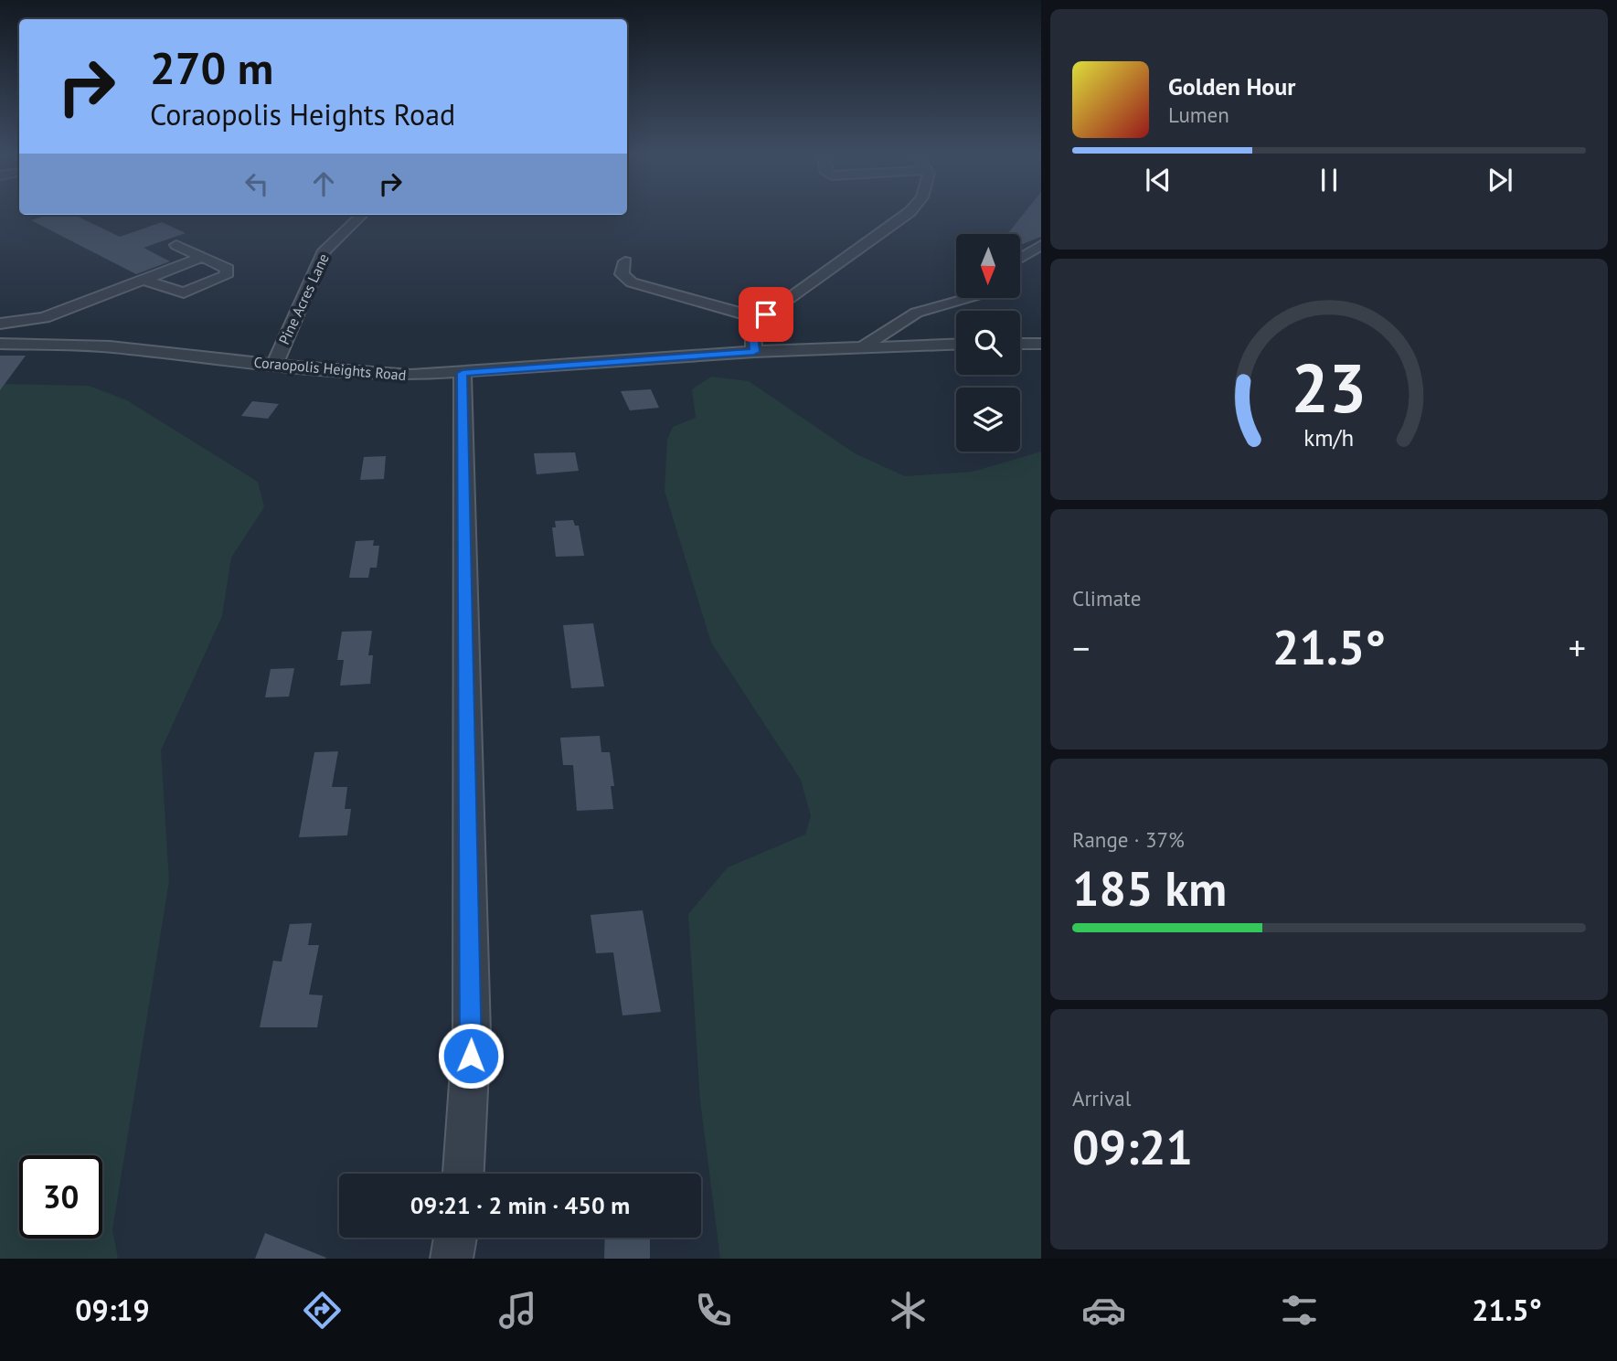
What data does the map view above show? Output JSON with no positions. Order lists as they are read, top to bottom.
{
  "streets": {
    "street": ["Pine Acres Lane", "Coraopolis Heights Road"]
  },
  "crossings": [
    ["Pine Acres Lane", "Coraopolis Heights Road"]
  ],
  "north": "bottom",
  "page": {
    "turn": ["270 m", "Coraopolis Heights Road"],
    "song": ["Golden Hour", "Lumen"],
    "tile": [
      "Climate",
      ["Range · 37%", "185 km"],
      ["Arrival", "09:21"]
    ],
    "heat": ["−", "21.5°", "+"],
    "limit": "30",
    "trip": "09:21 · 2 min · 450 m",
    "tabs": ["09:19", "21.5°"],
    "gauge": ["23", "km/h"]
  }
}
